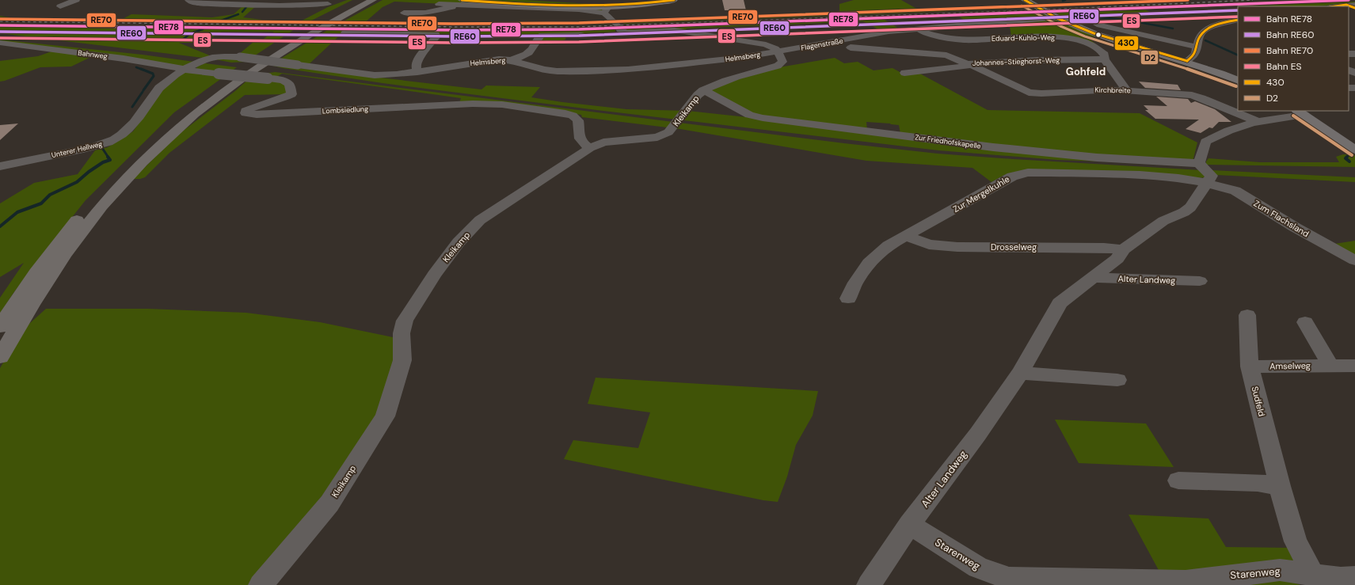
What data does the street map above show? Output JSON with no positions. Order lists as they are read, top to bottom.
{
  "streets": {
    "street": [
      "Eduard-Kuhlo-Weg",
      "Flagenstraße",
      "Bahnweg",
      "Helmsberg",
      "Johannes-Stieghorst-Weg",
      "Kirchbreite",
      "Lombsiedlung",
      "Kleikamp",
      "Zur Friedhofskapelle",
      "Unterer Hellweg",
      "Zur Mergelkuhle",
      "Zum Flachsland",
      "Drosselweg",
      "Alter Landweg",
      "Amselweg",
      "Sudfeld",
      "Starenweg"
    ]
  },
  "crossings": [
    ["Eduard-Kuhlo-Weg", "Flagenstraße"],
    ["Eduard-Kuhlo-Weg", "Johannes-Stieghorst-Weg"],
    ["Eduard-Kuhlo-Weg", "Kirchbreite"],
    ["Flagenstraße", "Helmsberg"],
    ["Flagenstraße", "Kleikamp"],
    ["Bahnweg", "Lombsiedlung"],
    ["Bahnweg", "Unterer Hellweg"],
    ["Helmsberg", "Kleikamp"],
    ["Helmsberg", "Unterer Hellweg"],
    ["Johannes-Stieghorst-Weg", "Kirchbreite"],
    ["Lombsiedlung", "Kleikamp"],
    ["Lombsiedlung", "Unterer Hellweg"],
    ["Kleikamp", "Zur Friedhofskapelle"],
    ["Zur Friedhofskapelle", "Alter Landweg"],
    ["Zur Mergelkuhle", "Zum Flachsland"],
    ["Zur Mergelkuhle", "Drosselweg"],
    ["Zur Mergelkuhle", "Alter Landweg"],
    ["Zum Flachsland", "Alter Landweg"],
    ["Drosselweg", "Alter Landweg"],
    ["Alter Landweg", "Starenweg"],
    ["Amselweg", "Sudfeld"],
    ["Sudfeld", "Starenweg"]
  ],
  "districts": ["Gohfeld"],
  "lines": [
    "rail line RE78",
    "rail line RE70",
    "transit line 430",
    "transit line D2",
    "rail line RE60",
    "rail line ES"
  ],
  "legend": [
    "Bahn RE78",
    "Bahn RE60",
    "Bahn RE70",
    "Bahn ES",
    "430",
    "D2"
  ]
}
